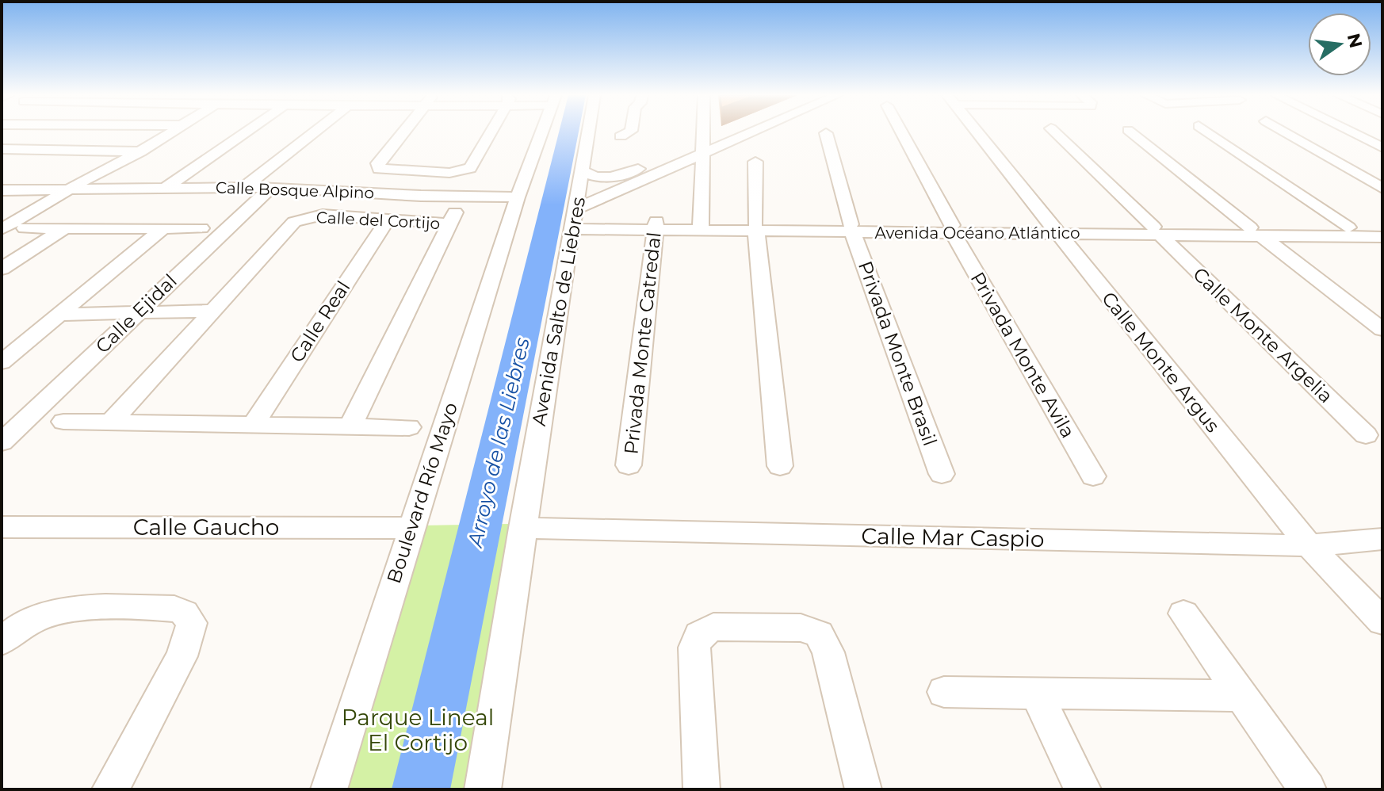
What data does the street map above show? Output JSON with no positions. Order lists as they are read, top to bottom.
{
  "streets": {
    "street": [
      "Calle Bosque Alpino",
      "Calle del Cortijo",
      "Avenida Océano Atlántico",
      "Avenida Salto de Liebres",
      "Calle Ejidal",
      "Calle Real",
      "Calle Monte Argelia",
      "Privada Monte Catredal",
      "Privada Monte Brasil",
      "Privada Monte Avila",
      "Calle Monte Argus",
      "Boulevard Río Mayo",
      "Calle Gaucho",
      "Calle Mar Caspio"
    ]
  },
  "crossings": [
    ["Calle Bosque Alpino", "Calle Ejidal"],
    ["Calle Bosque Alpino", "Boulevard Río Mayo"],
    ["Calle del Cortijo", "Calle Real"],
    ["Avenida Océano Atlántico", "Avenida Salto de Liebres"],
    ["Avenida Océano Atlántico", "Calle Monte Argelia"],
    ["Avenida Océano Atlántico", "Privada Monte Catredal"],
    ["Avenida Océano Atlántico", "Privada Monte Brasil"],
    ["Avenida Océano Atlántico", "Privada Monte Avila"],
    ["Avenida Océano Atlántico", "Calle Monte Argus"],
    ["Avenida Salto de Liebres", "Calle Mar Caspio"],
    ["Calle Monte Argus", "Calle Mar Caspio"],
    ["Boulevard Río Mayo", "Calle Gaucho"]
  ],
  "water": ["Arroyo de las Liebres"],
  "parks": ["Parque Lineal El Cortijo"],
  "north": "right"
}
